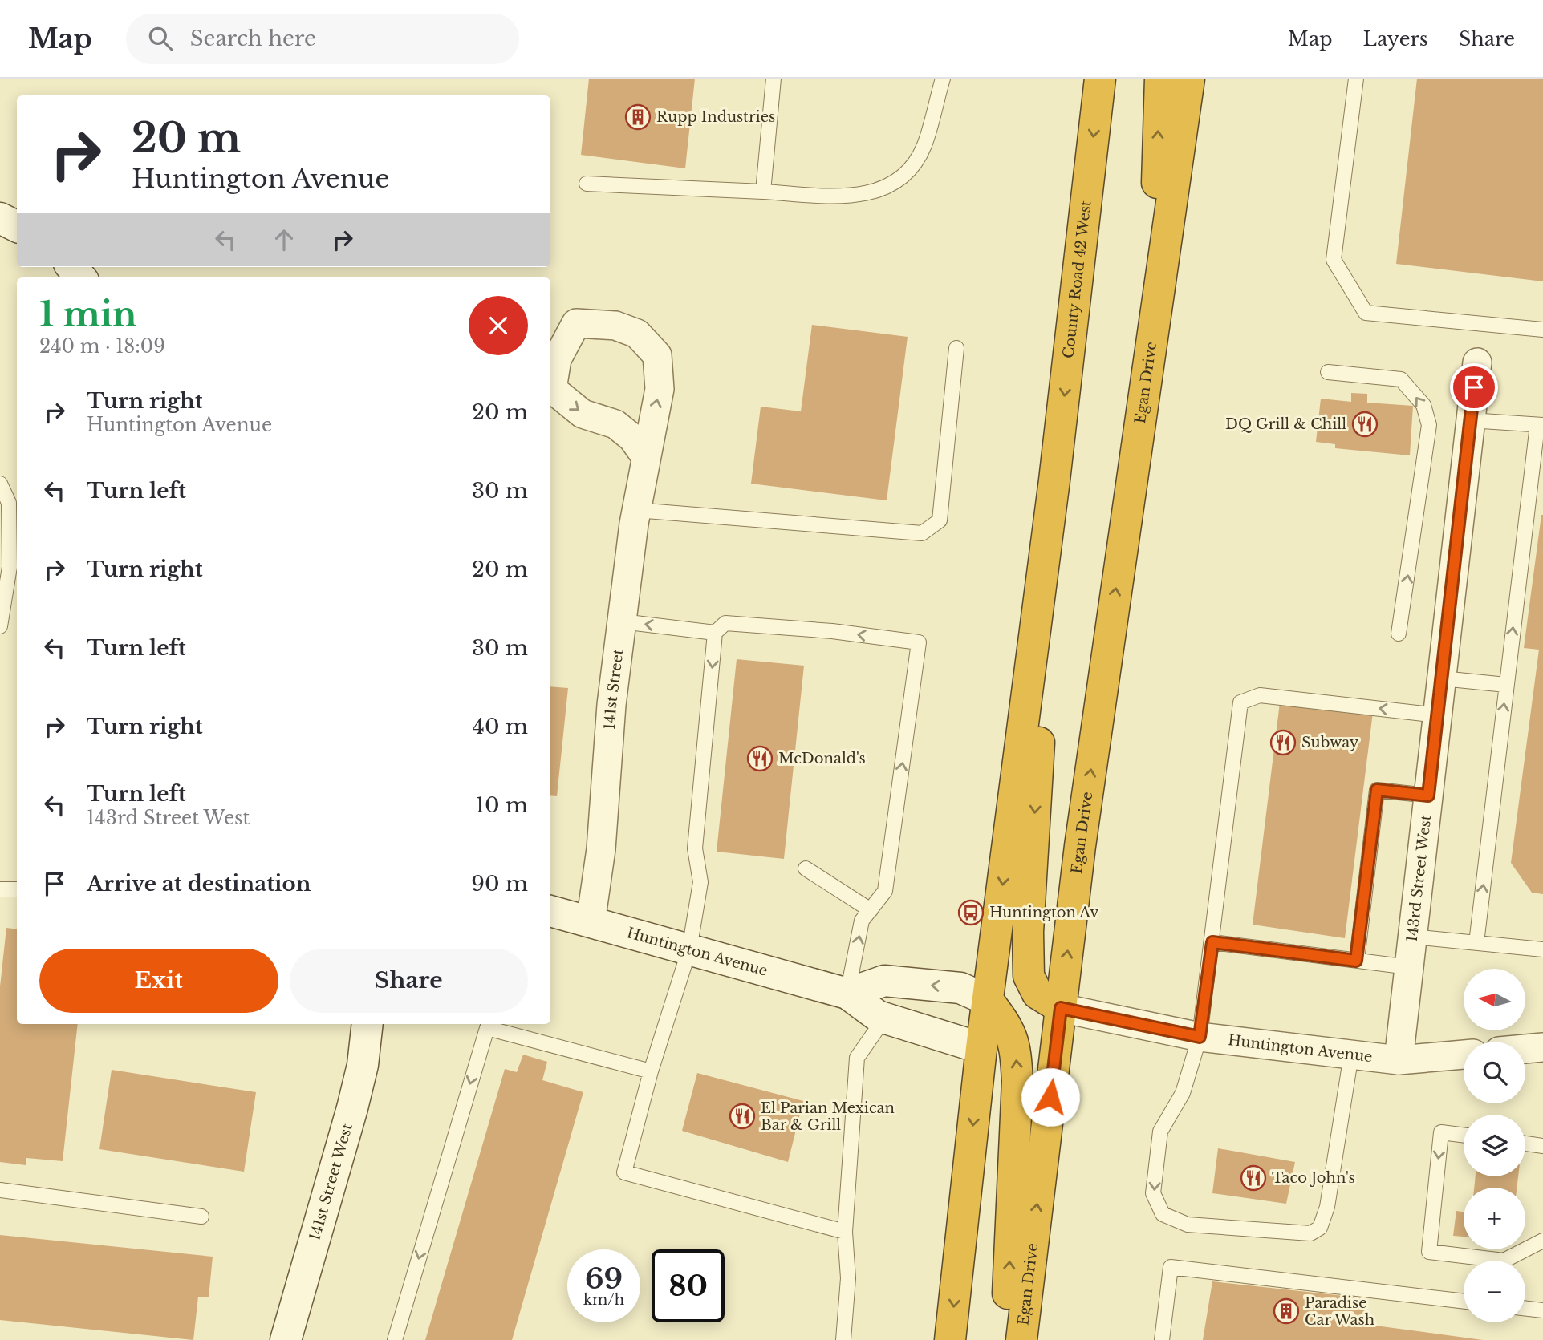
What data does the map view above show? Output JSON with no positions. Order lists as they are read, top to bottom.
{
  "streets": {
    "highway": ["County Road 42 West", "Egan Drive"],
    "street": [
      "141st Street",
      "143rd Street West",
      "Huntington Avenue",
      "141st Street West"
    ]
  },
  "crossings": [
    ["Egan Drive", "Huntington Avenue"],
    ["141st Street", "Huntington Avenue"],
    ["143rd Street West", "Huntington Avenue"]
  ],
  "places": {
    "building": ["Rupp Industries", "Paradise Car Wash"],
    "restaurant": [
      "DQ Grill & Chill",
      "Subway",
      "McDonald's",
      "El Parian Mexican Bar & Grill",
      "Taco John's"
    ],
    "bus stop": ["Huntington Av"]
  },
  "north": "left",
  "page": {
    "header": "Map",
    "search": "Search here",
    "nav": ["Map", "Layers", "Share"],
    "turn": ["20 m", "Huntington Avenue"],
    "heading": ["1 min", "240 m · 18:09"],
    "list": [
      {
        "name": "Turn right",
        "note": "Huntington Avenue",
        "value": "20 m"
      },
      {
        "name": "Turn left",
        "value": "30 m"
      },
      {
        "name": "Turn right",
        "value": "20 m"
      },
      {
        "name": "Turn left",
        "value": "30 m"
      },
      {
        "name": "Turn right",
        "value": "40 m"
      },
      {
        "name": "Turn left",
        "note": "143rd Street West",
        "value": "10 m"
      },
      {
        "name": "Arrive at destination",
        "value": "90 m"
      }
    ],
    "buttons": ["Exit", "Share"],
    "map_buttons": ["+", "−"],
    "speed": "69 km/h",
    "limit": "80"
  }
}
